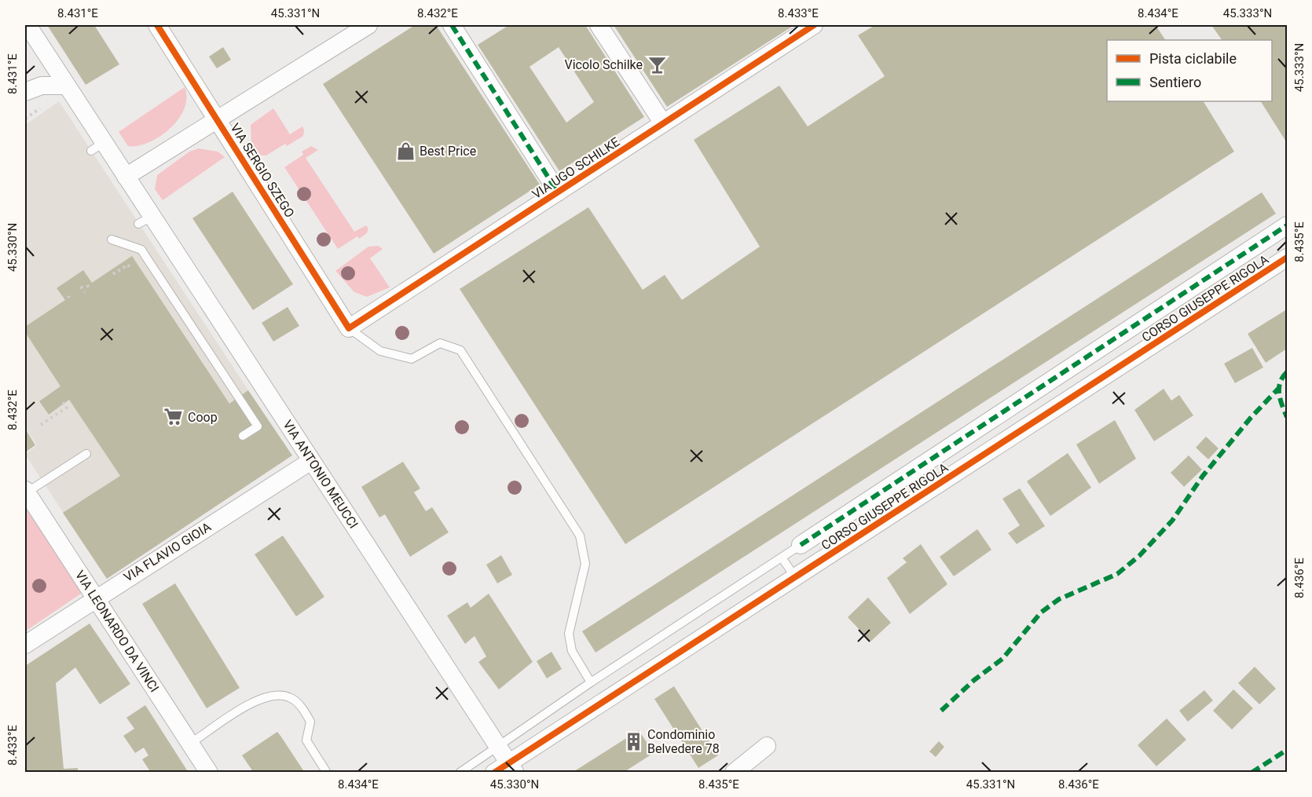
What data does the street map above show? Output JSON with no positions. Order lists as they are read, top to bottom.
{
  "streets": {
    "street": [
      "VIA UGO SCHILKE",
      "VIA SERGIO SZEGO",
      "CORSO GIUSEPPE RIGOLA",
      "VIA ANTONIO MEUCCI",
      "VIA FLAVIO GIOIA",
      "VIA LEONARDO DA VINCI"
    ]
  },
  "crossings": [
    ["VIA UGO SCHILKE", "VIA SERGIO SZEGO"],
    ["CORSO GIUSEPPE RIGOLA", "VIA ANTONIO MEUCCI"],
    ["VIA ANTONIO MEUCCI", "VIA FLAVIO GIOIA"],
    ["VIA FLAVIO GIOIA", "VIA LEONARDO DA VINCI"]
  ],
  "places": {
    "bar": ["Vicolo Schilke"],
    "shop": ["Best Price"],
    "supermarket": ["Coop"],
    "building": ["Condominio Belvedere 78"]
  },
  "legend": ["Pista ciclabile", "Sentiero"],
  "coordinates": [
    "8.431°E",
    "45.331°N",
    "8.432°E",
    "8.433°E",
    "8.434°E",
    "45.333°N",
    "8.435°E",
    "45.330°N",
    "8.436°E"
  ]
}
